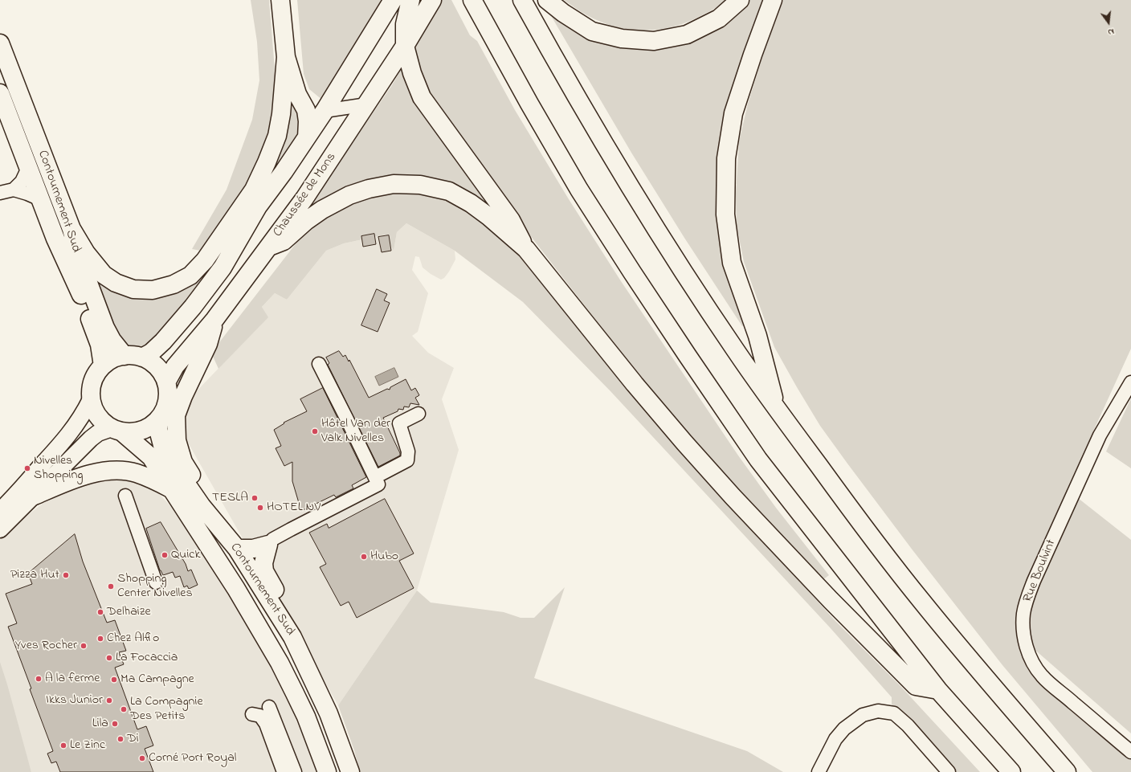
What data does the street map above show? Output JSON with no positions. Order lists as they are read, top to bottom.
{
  "streets": {
    "highway": ["Chaussée de Mons", "Contournement Sud"],
    "street": ["Rue Boulvint"]
  },
  "crossings": [
    ["Chaussée de Mons", "Contournement Sud"]
  ],
  "places": [
    "Hôtel Van der Valk Nivelles",
    "Nivelles Shopping",
    "TESLA",
    "HOTEL NV",
    "Quick",
    "Hubo",
    "Pizza Hut",
    "Shopping Center Nivelles",
    "Delhaize",
    "Chez Alfio",
    "Yves Rocher",
    "La Focaccia",
    "A la ferme",
    "Ma Campagne",
    "Ikks Junior",
    "La Compagnie Des Petits",
    "Lila",
    "Di",
    "Le Zinc",
    "Corné Port Royal"
  ],
  "north": "bottom"
}
